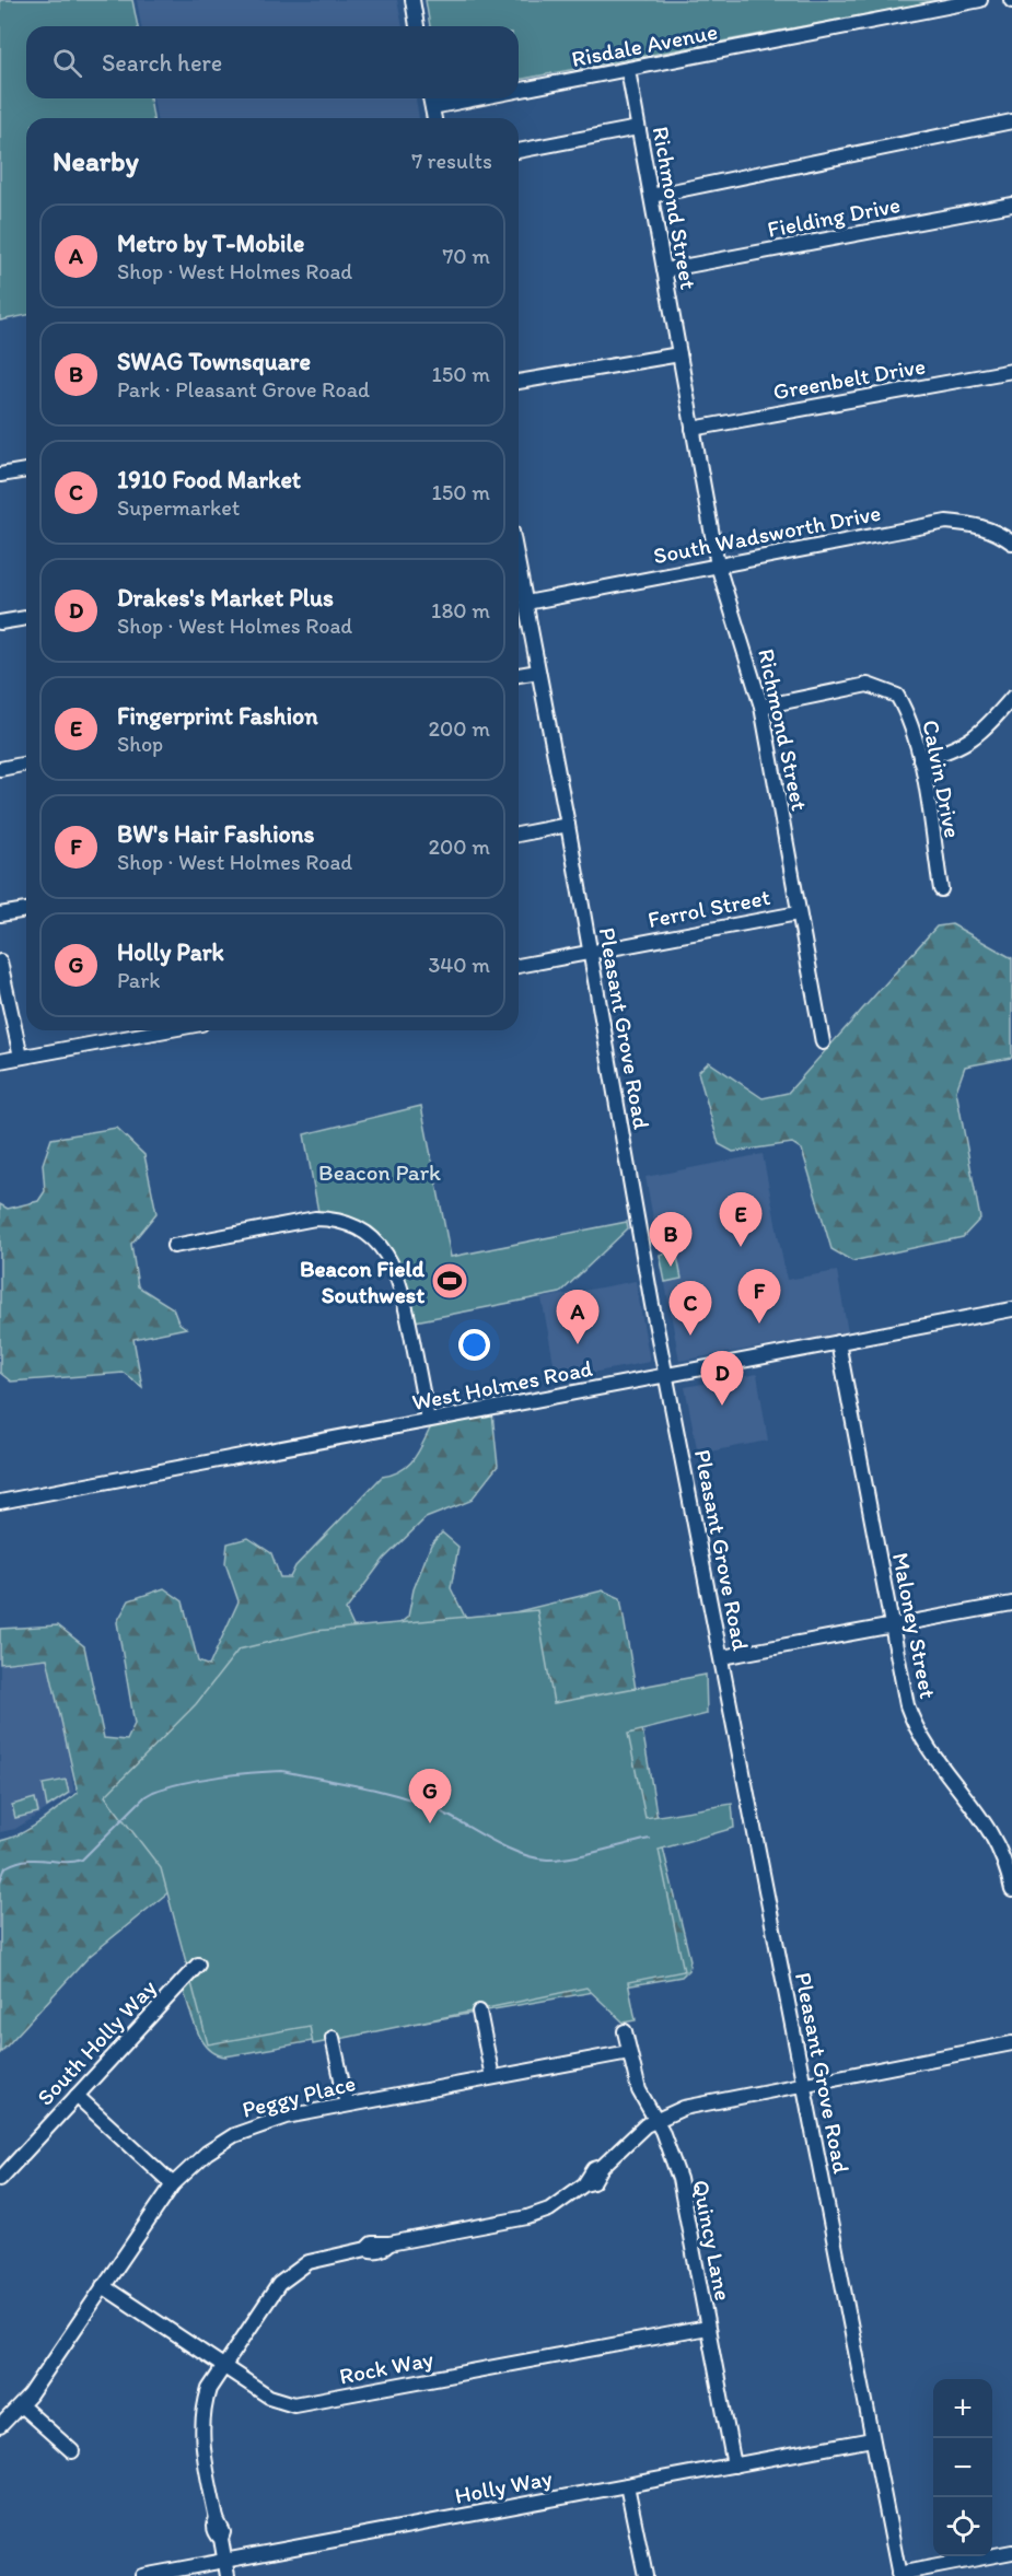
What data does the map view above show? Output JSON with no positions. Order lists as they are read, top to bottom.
{
  "streets": {
    "street": [
      "Risdale Avenue",
      "Richmond Street",
      "Fielding Drive",
      "Greenbelt Drive",
      "South Wadsworth Drive",
      "Calvin Drive",
      "Ferrol Street",
      "Pleasant Grove Road",
      "West Holmes Road",
      "Maloney Street",
      "South Holly Way",
      "Peggy Place",
      "Quincy Lane",
      "Rock Way",
      "Holly Way"
    ]
  },
  "crossings": [
    ["Risdale Avenue", "Richmond Street"],
    ["Richmond Street", "Fielding Drive"],
    ["Richmond Street", "Greenbelt Drive"],
    ["Richmond Street", "South Wadsworth Drive"],
    ["Richmond Street", "Calvin Drive"],
    ["Richmond Street", "Ferrol Street"],
    ["South Wadsworth Drive", "Pleasant Grove Road"],
    ["Ferrol Street", "Pleasant Grove Road"],
    ["Pleasant Grove Road", "West Holmes Road"],
    ["Pleasant Grove Road", "Holly Way"],
    ["West Holmes Road", "Maloney Street"],
    ["Peggy Place", "Quincy Lane"],
    ["Peggy Place", "Rock Way"],
    ["Quincy Lane", "Rock Way"],
    ["Quincy Lane", "Holly Way"]
  ],
  "parks": ["Beacon Park"],
  "places": {
    "sports": ["Beacon Field Southwest"]
  },
  "page": {
    "search": "Search here",
    "heading": ["Nearby", "7 results"],
    "list": [
      {
        "mark": "A",
        "name": "Metro by T-Mobile",
        "note": "Shop · West Holmes Road",
        "value": "70 m"
      },
      {
        "mark": "B",
        "name": "SWAG Townsquare",
        "note": "Park · Pleasant Grove Road",
        "value": "150 m"
      },
      {
        "mark": "C",
        "name": "1910 Food Market",
        "note": "Supermarket",
        "value": "150 m"
      },
      {
        "mark": "D",
        "name": "Drakes's Market Plus",
        "note": "Shop · West Holmes Road",
        "value": "180 m"
      },
      {
        "mark": "E",
        "name": "Fingerprint Fashion",
        "note": "Shop",
        "value": "200 m"
      },
      {
        "mark": "F",
        "name": "BW's Hair Fashions",
        "note": "Shop · West Holmes Road",
        "value": "200 m"
      },
      {
        "mark": "G",
        "name": "Holly Park",
        "note": "Park",
        "value": "340 m"
      }
    ],
    "pins": [
      "E",
      "B",
      "F",
      "C",
      "A",
      "D",
      "G"
    ],
    "map_buttons": ["+", "−"]
  }
}
